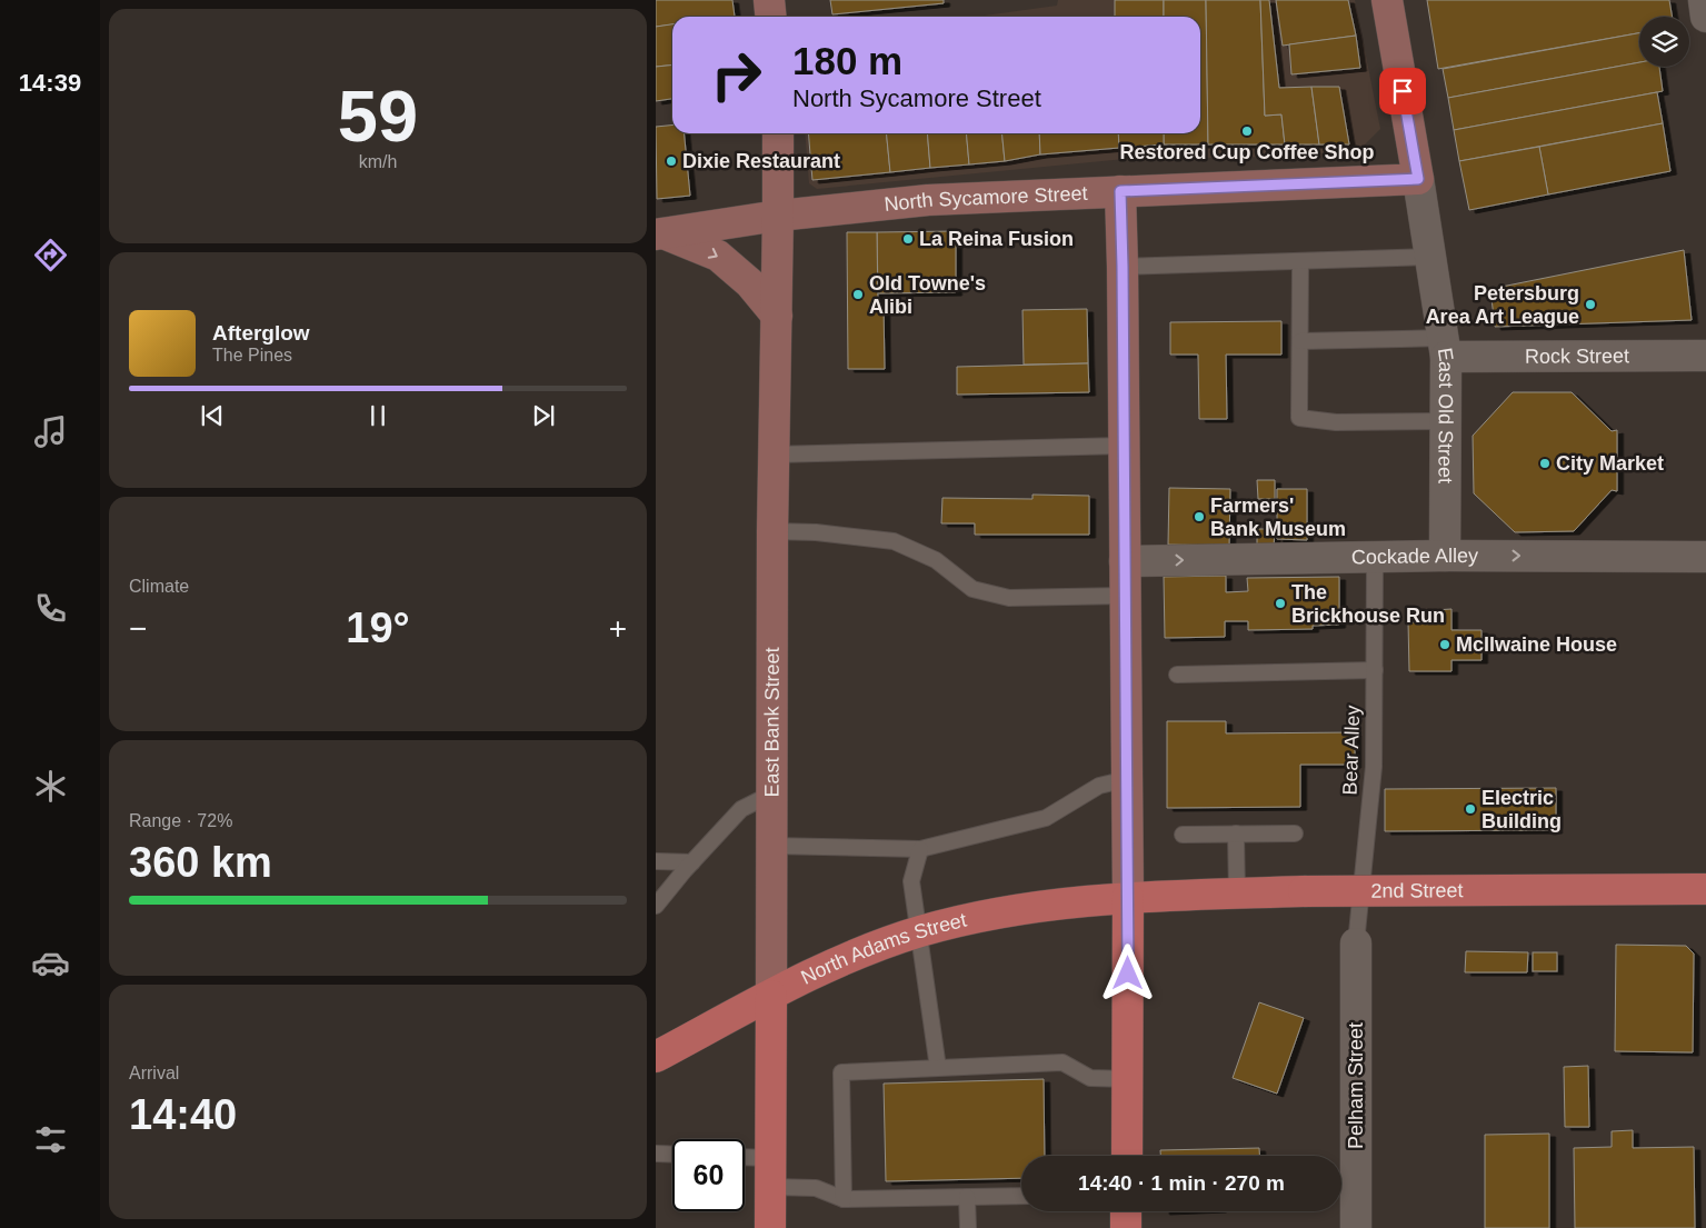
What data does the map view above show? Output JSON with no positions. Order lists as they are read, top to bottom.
{
  "streets": {
    "main road": ["East Bank Street", "2nd Street", "North Adams Street"],
    "street": [
      "North Sycamore Street",
      "Rock Street",
      "East Old Street",
      "Cockade Alley",
      "Pelham Street"
    ],
    "lane": ["Bear Alley"]
  },
  "crossings": [
    ["North Sycamore Street", "East Old Street"],
    ["North Sycamore Street", "East Bank Street"],
    ["Rock Street", "East Old Street"],
    ["East Old Street", "Cockade Alley"],
    ["Cockade Alley", "Bear Alley"],
    ["East Bank Street", "North Adams Street"],
    ["Bear Alley", "Pelham Street"],
    ["2nd Street", "North Adams Street"]
  ],
  "one_way": ["Cockade Alley"],
  "places": [
    "Restored Cup Coffee Shop",
    "Dixie Restaurant",
    "La Reina Fusion",
    "Old Towne's Alibi",
    "Petersburg Area Art League",
    "City Market",
    "Farmers' Bank Museum",
    "The Brickhouse Run",
    "McIlwaine House",
    "Electric Building"
  ],
  "page": {
    "tabs": "14:39",
    "tile": [
      ["59", "km/h"],
      "Climate",
      ["Range · 72%", "360 km"],
      ["Arrival", "14:40"]
    ],
    "turn": ["180 m", "North Sycamore Street"],
    "song": ["Afterglow", "The Pines"],
    "heat": ["−", "19°", "+"],
    "limit": "60",
    "trip": "14:40 · 1 min · 270 m"
  }
}
